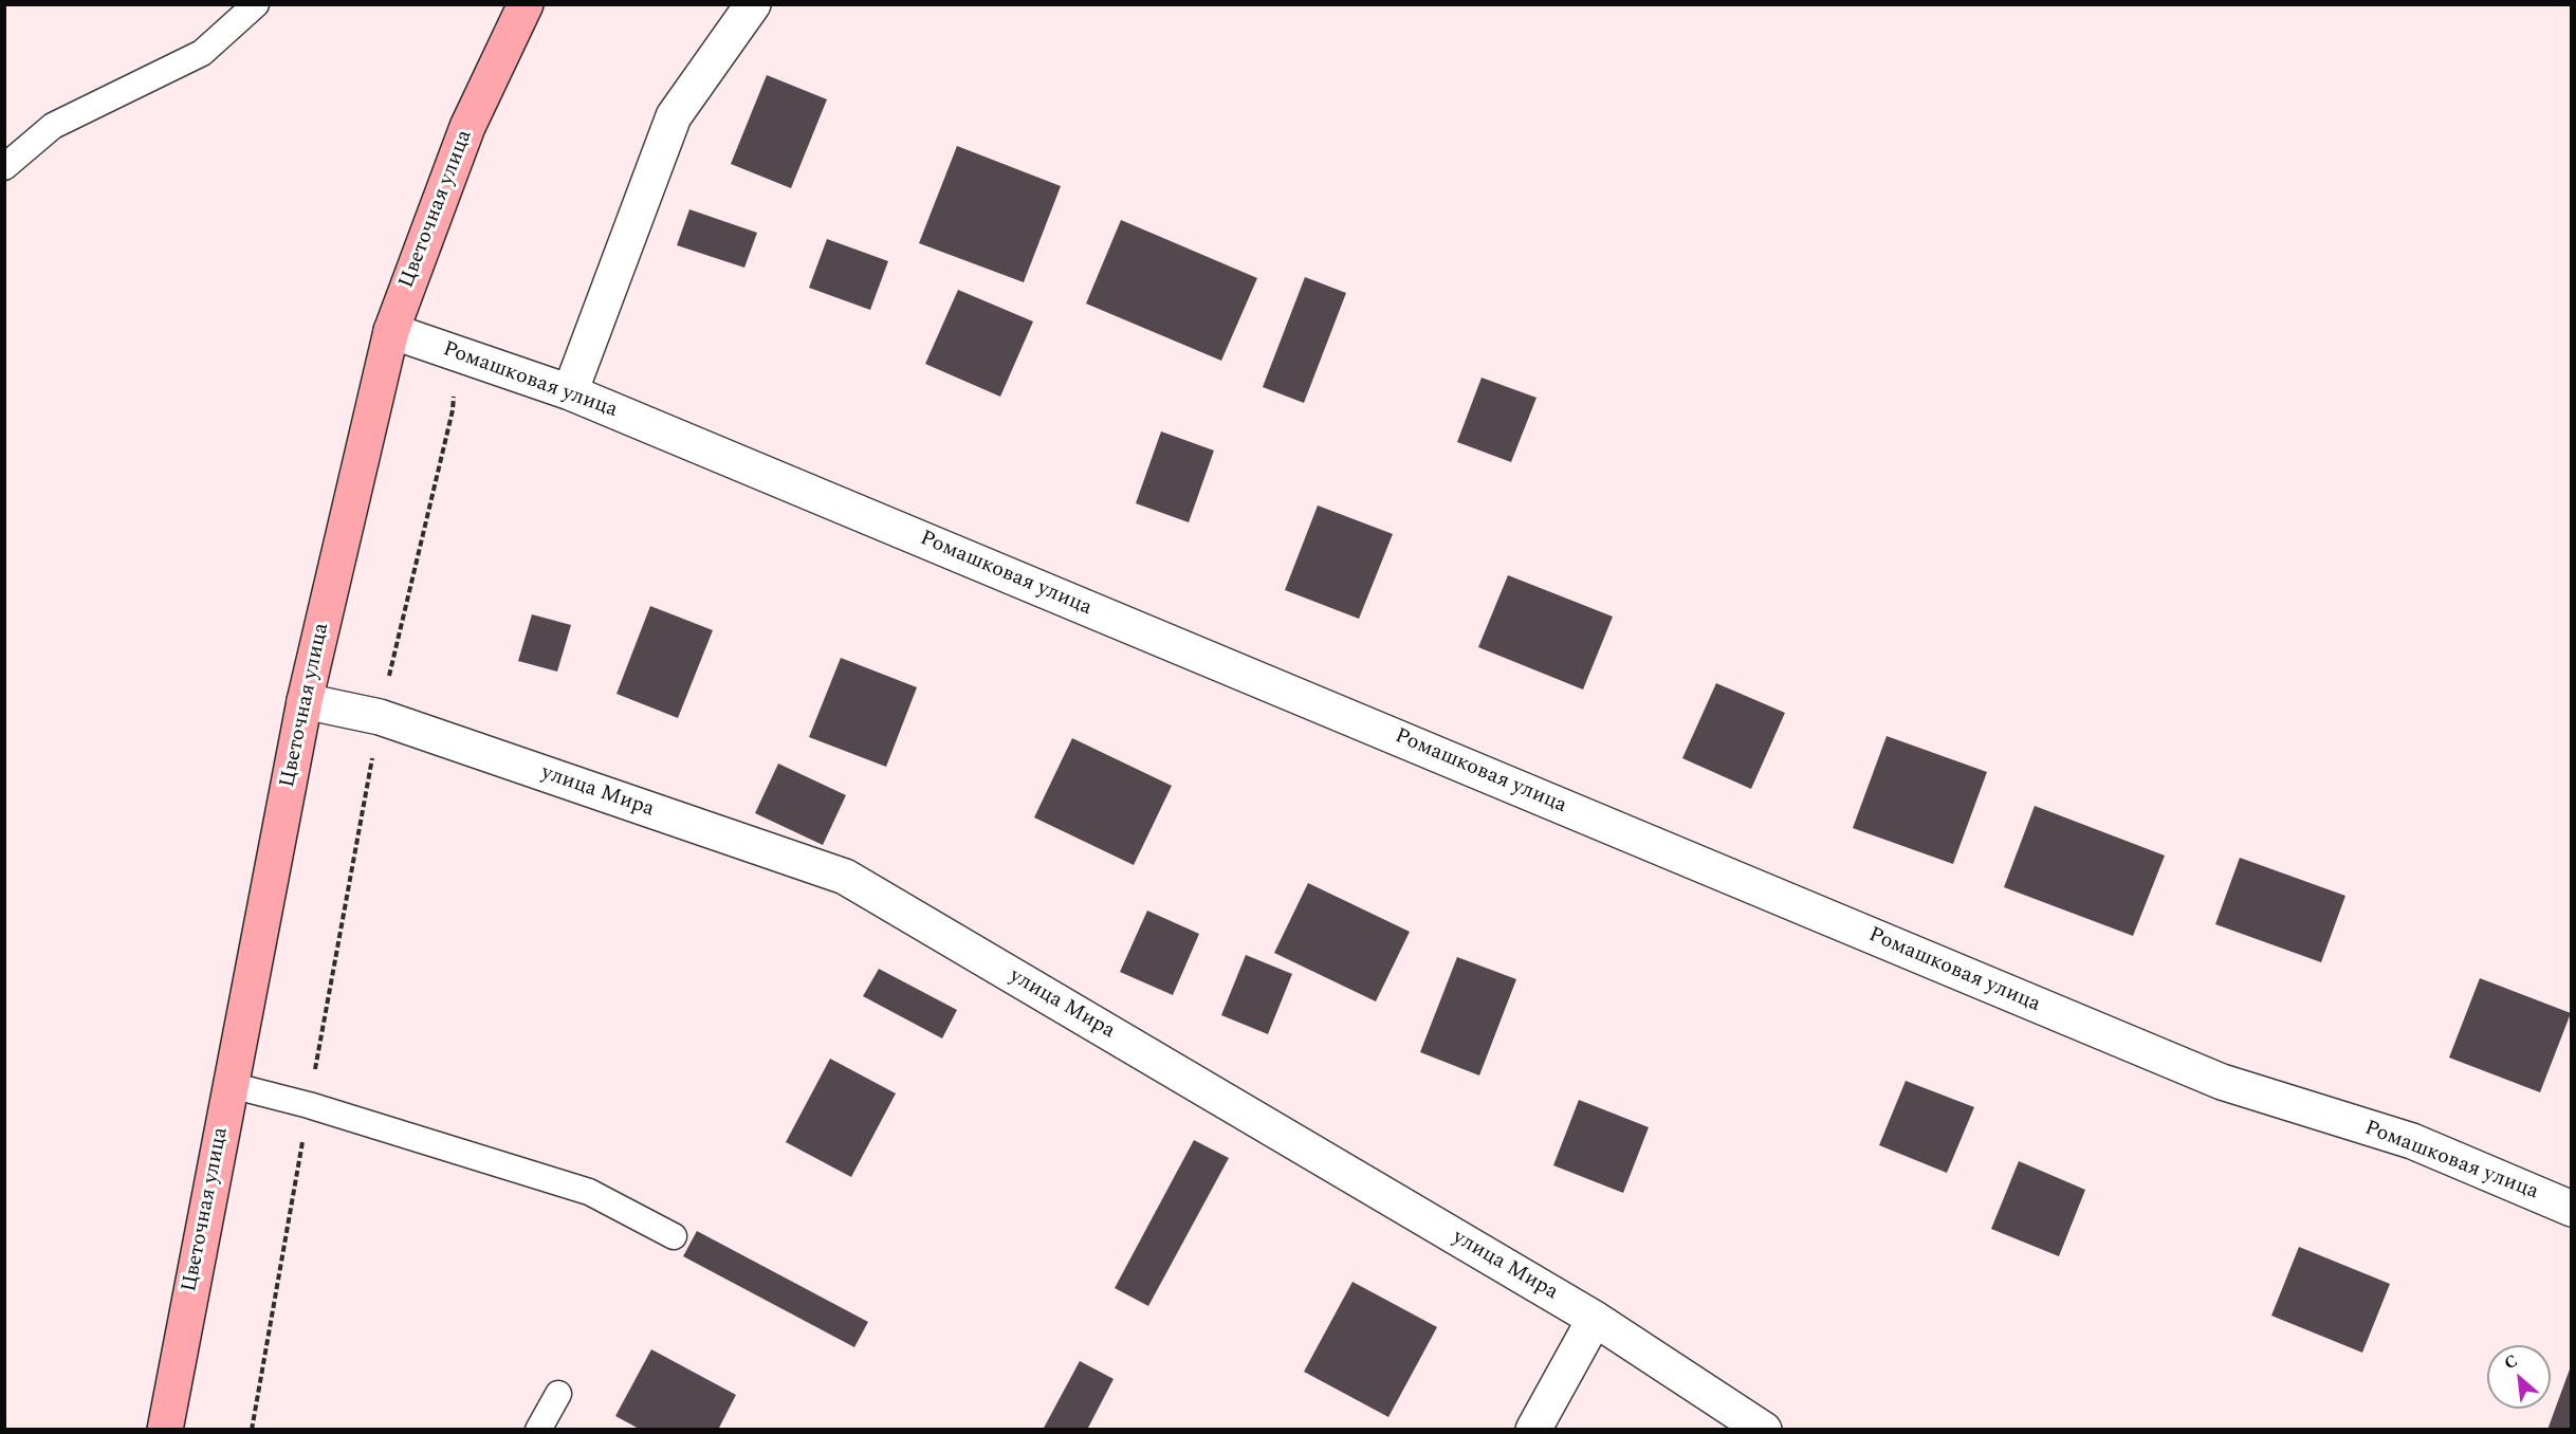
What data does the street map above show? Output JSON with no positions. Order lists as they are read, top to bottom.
{
  "streets": {
    "main road": ["Цветочная улица"],
    "street": ["Ромашковая улица", "улица Мира"]
  },
  "crossings": [
    ["Цветочная улица", "Ромашковая улица"],
    ["Цветочная улица", "улица Мира"]
  ],
  "north": "top left"
}
